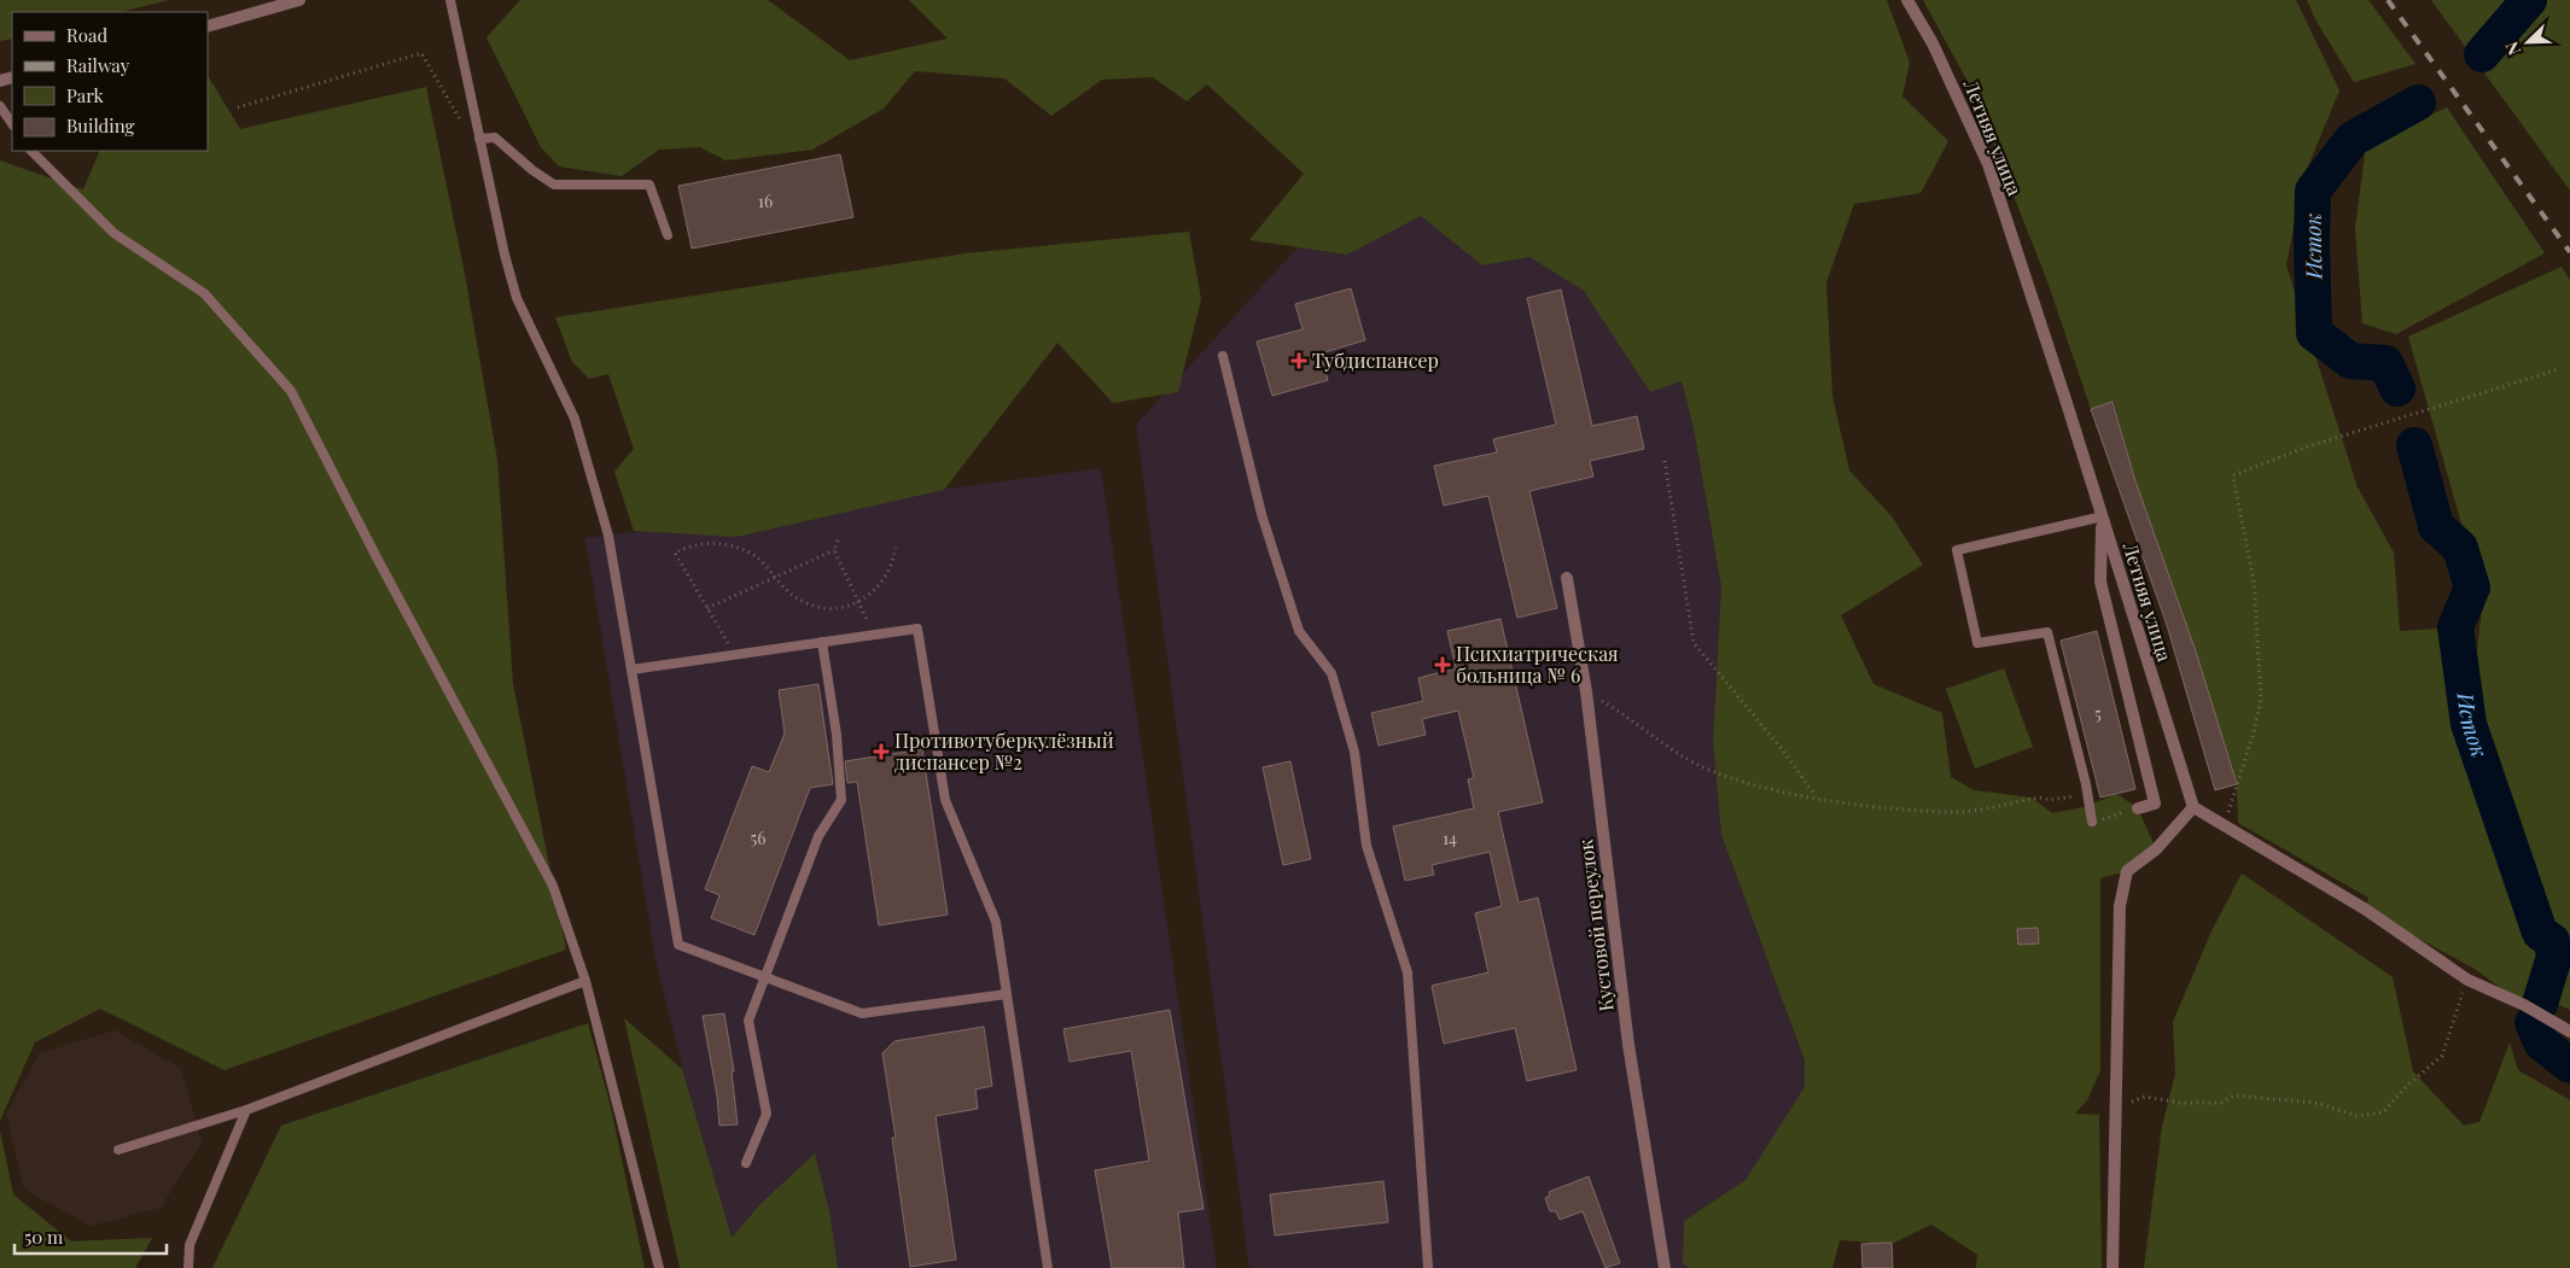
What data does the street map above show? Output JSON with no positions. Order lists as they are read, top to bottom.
{
  "streets": {
    "street": ["Летняя улица", "Кустовой переулок"]
  },
  "water": ["Исток"],
  "places": {
    "health": ["Тубдиспансер", "Психиатрическая больница № 6", "Противотуберкулёзный диспансер №2"]
  },
  "house_numbers": [
    "16",
    "5",
    "56",
    "14"
  ],
  "legend": [
    "Road",
    "Railway",
    "Park",
    "Building"
  ],
  "scale_bar": "50 m",
  "north": "bottom left"
}
